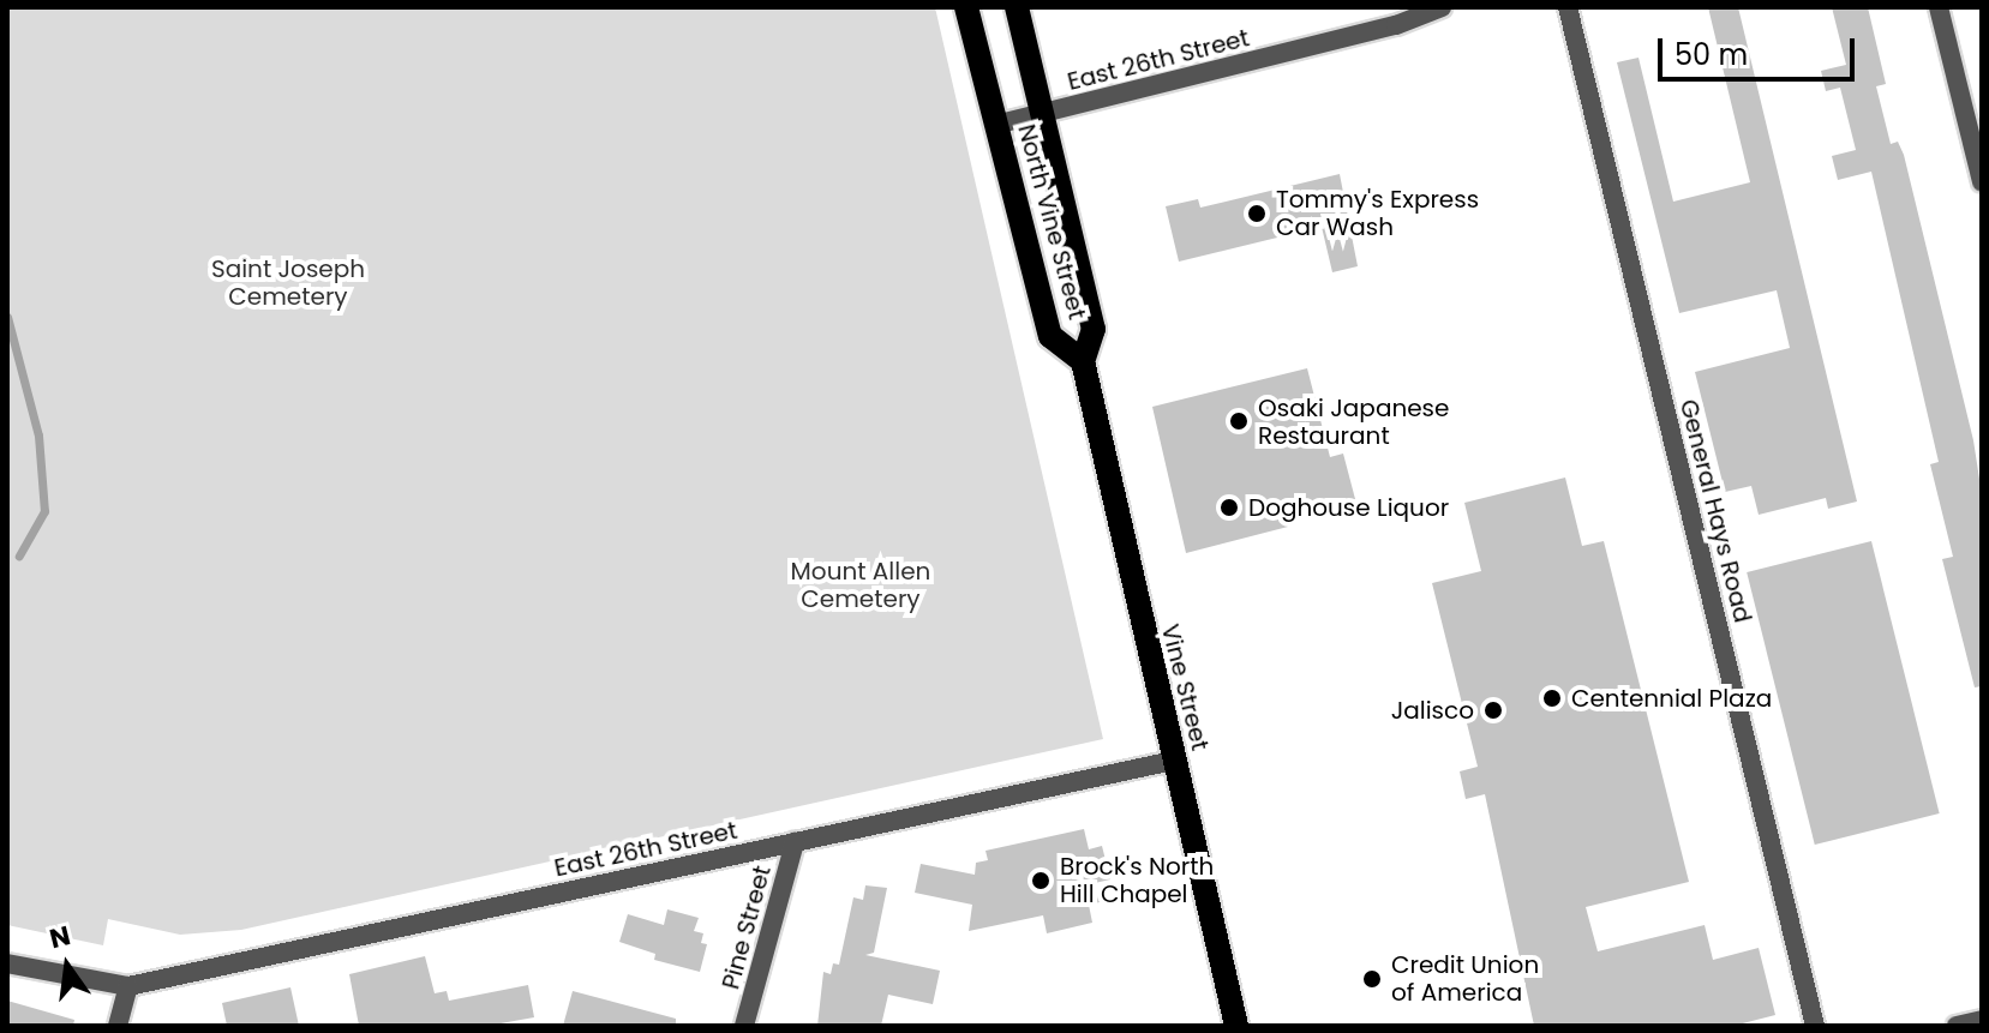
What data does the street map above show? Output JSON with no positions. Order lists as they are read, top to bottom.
{
  "streets": {
    "main road": ["North Vine Street", "Vine Street"],
    "street": ["East 26th Street", "General Hays Road", "Pine Street"]
  },
  "crossings": [
    ["East 26th Street", "North Vine Street"],
    ["East 26th Street", "Vine Street"],
    ["East 26th Street", "Pine Street"],
    ["North Vine Street", "Vine Street"]
  ],
  "parks": ["Saint Joseph Cemetery", "Mount Allen Cemetery"],
  "places": [
    "Tommy's Express Car Wash",
    "Osaki Japanese Restaurant",
    "Doghouse Liquor",
    "Centennial Plaza",
    "Jalisco",
    "Brock's North Hill Chapel",
    "Credit Union of America"
  ],
  "scale_bar": "50 m",
  "north": "top"
}
